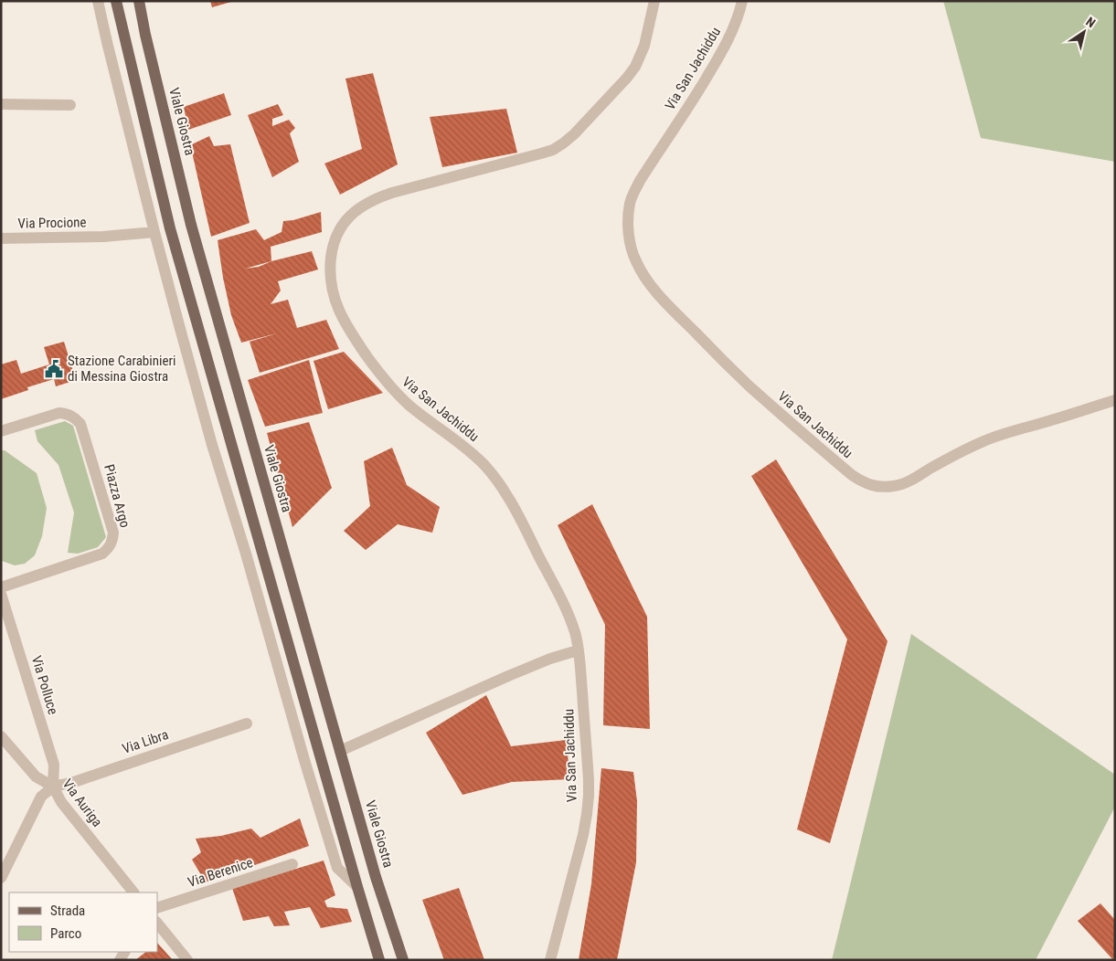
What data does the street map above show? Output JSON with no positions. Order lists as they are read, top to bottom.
{
  "streets": {
    "main road": ["Viale Giostra"],
    "street": [
      "Via San Jachiddu",
      "Via Procione",
      "Piazza Argo",
      "Via Polluce",
      "Via Libra",
      "Via Auriga",
      "Via Berenice"
    ]
  },
  "crossings": [
    ["Via Polluce", "Via Libra"],
    ["Via Polluce", "Via Auriga"],
    ["Via Libra", "Via Auriga"]
  ],
  "places": {
    "public building": ["Stazione Carabinieri di Messina Giostra"]
  },
  "legend": ["Strada", "Parco"],
  "north": "top right"
}
